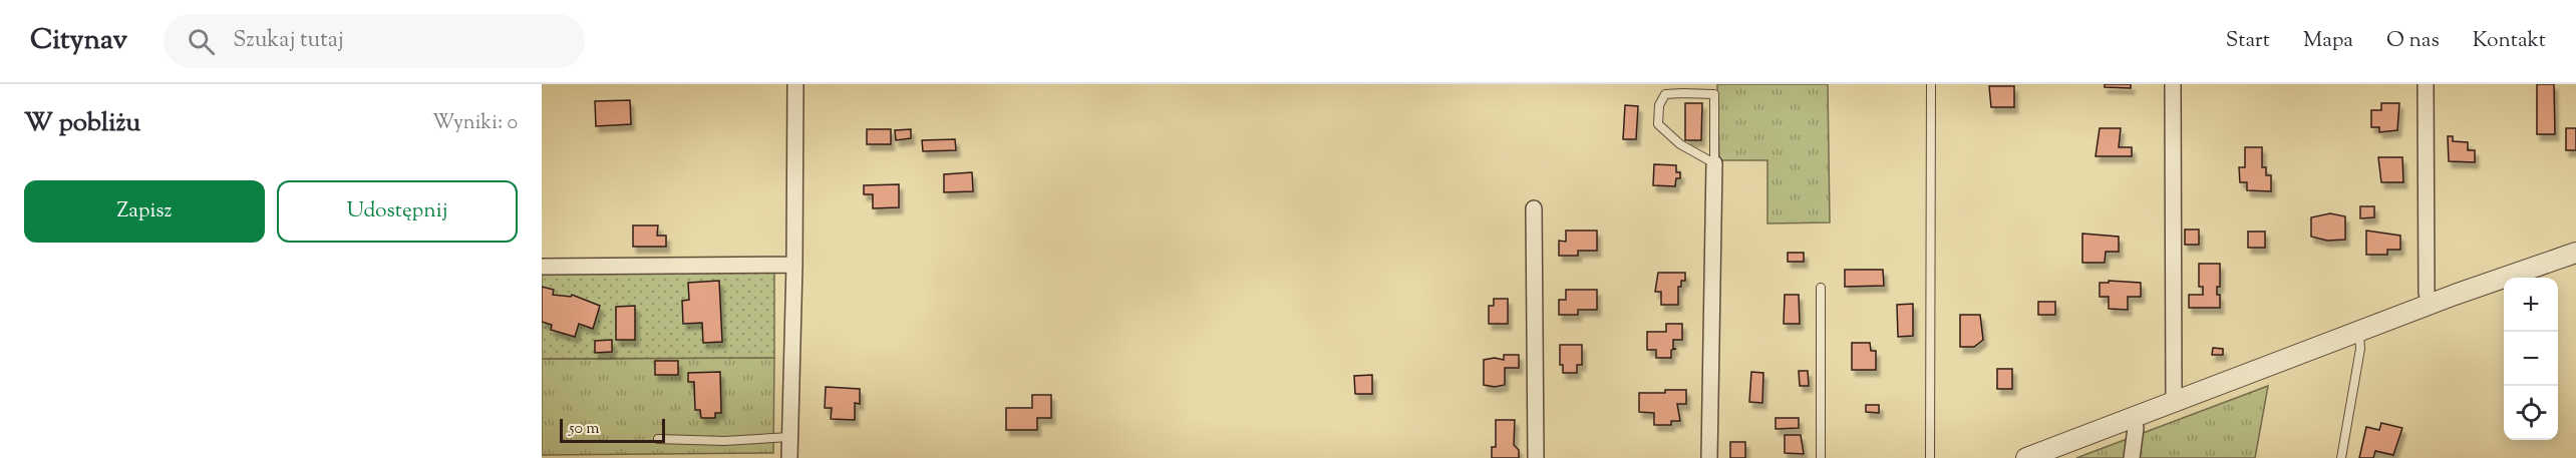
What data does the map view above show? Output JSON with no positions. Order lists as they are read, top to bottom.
{
  "scale_bar": "50 m",
  "page": {
    "header": "Citynav",
    "search": "Szukaj tutaj",
    "nav": [
      "Start",
      "Mapa",
      "O nas",
      "Kontakt"
    ],
    "heading": ["W pobliżu", "Wyniki: 0"],
    "buttons": ["Zapisz", "Udostępnij"],
    "map_buttons": ["+", "−"],
    "scale": "50 m"
  }
}
